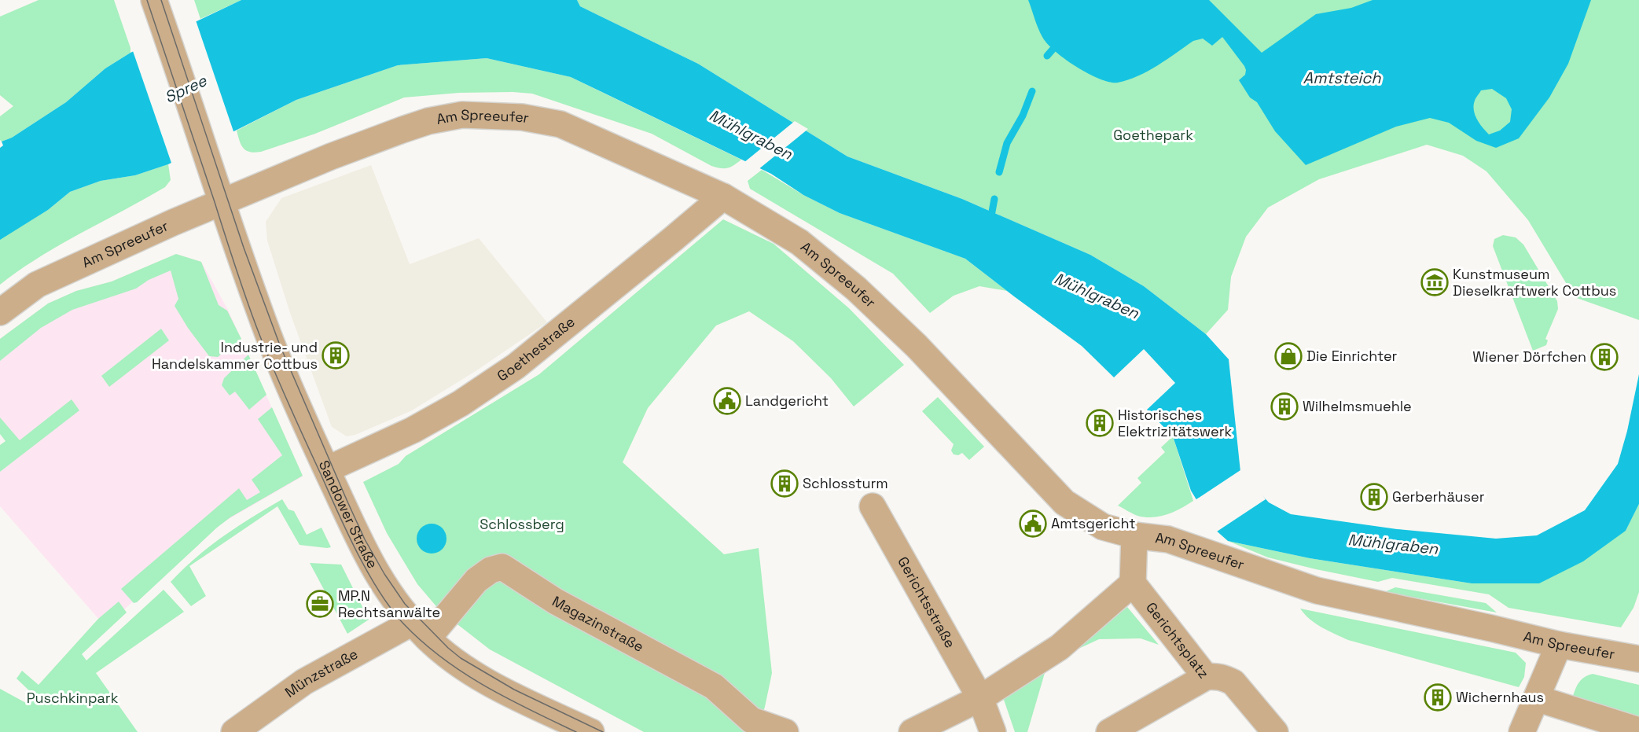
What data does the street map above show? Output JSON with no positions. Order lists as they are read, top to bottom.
{
  "streets": {
    "street": [
      "Am Spreeufer",
      "Goethestraße",
      "Sandower Straße",
      "Gerichtsstraße",
      "Magazinstraße",
      "Gerichtsplatz",
      "Münzstraße"
    ]
  },
  "crossings": [
    ["Am Spreeufer", "Goethestraße"],
    ["Am Spreeufer", "Sandower Straße"],
    ["Goethestraße", "Sandower Straße"],
    ["Sandower Straße", "Magazinstraße"],
    ["Sandower Straße", "Münzstraße"],
    ["Magazinstraße", "Münzstraße"]
  ],
  "water": ["Amtsteich", "Spree", "Mühlgraben"],
  "parks": ["Goethepark", "Schlossberg", "Puschkinpark"],
  "places": {
    "museum": ["Kunstmuseum Dieselkraftwerk Cottbus"],
    "building": [
      "Industrie- und Handelskammer Cottbus",
      "Wiener Dörfchen",
      "Wilhelmsmuehle",
      "Historisches Elektrizitätswerk",
      "Schlossturm",
      "Gerberhäuser",
      "Wichernhaus"
    ],
    "shop": ["Die Einrichter"],
    "public building": ["Landgericht", "Amtsgericht"],
    "office": ["MP.N Rechtsanwälte"]
  }
}
